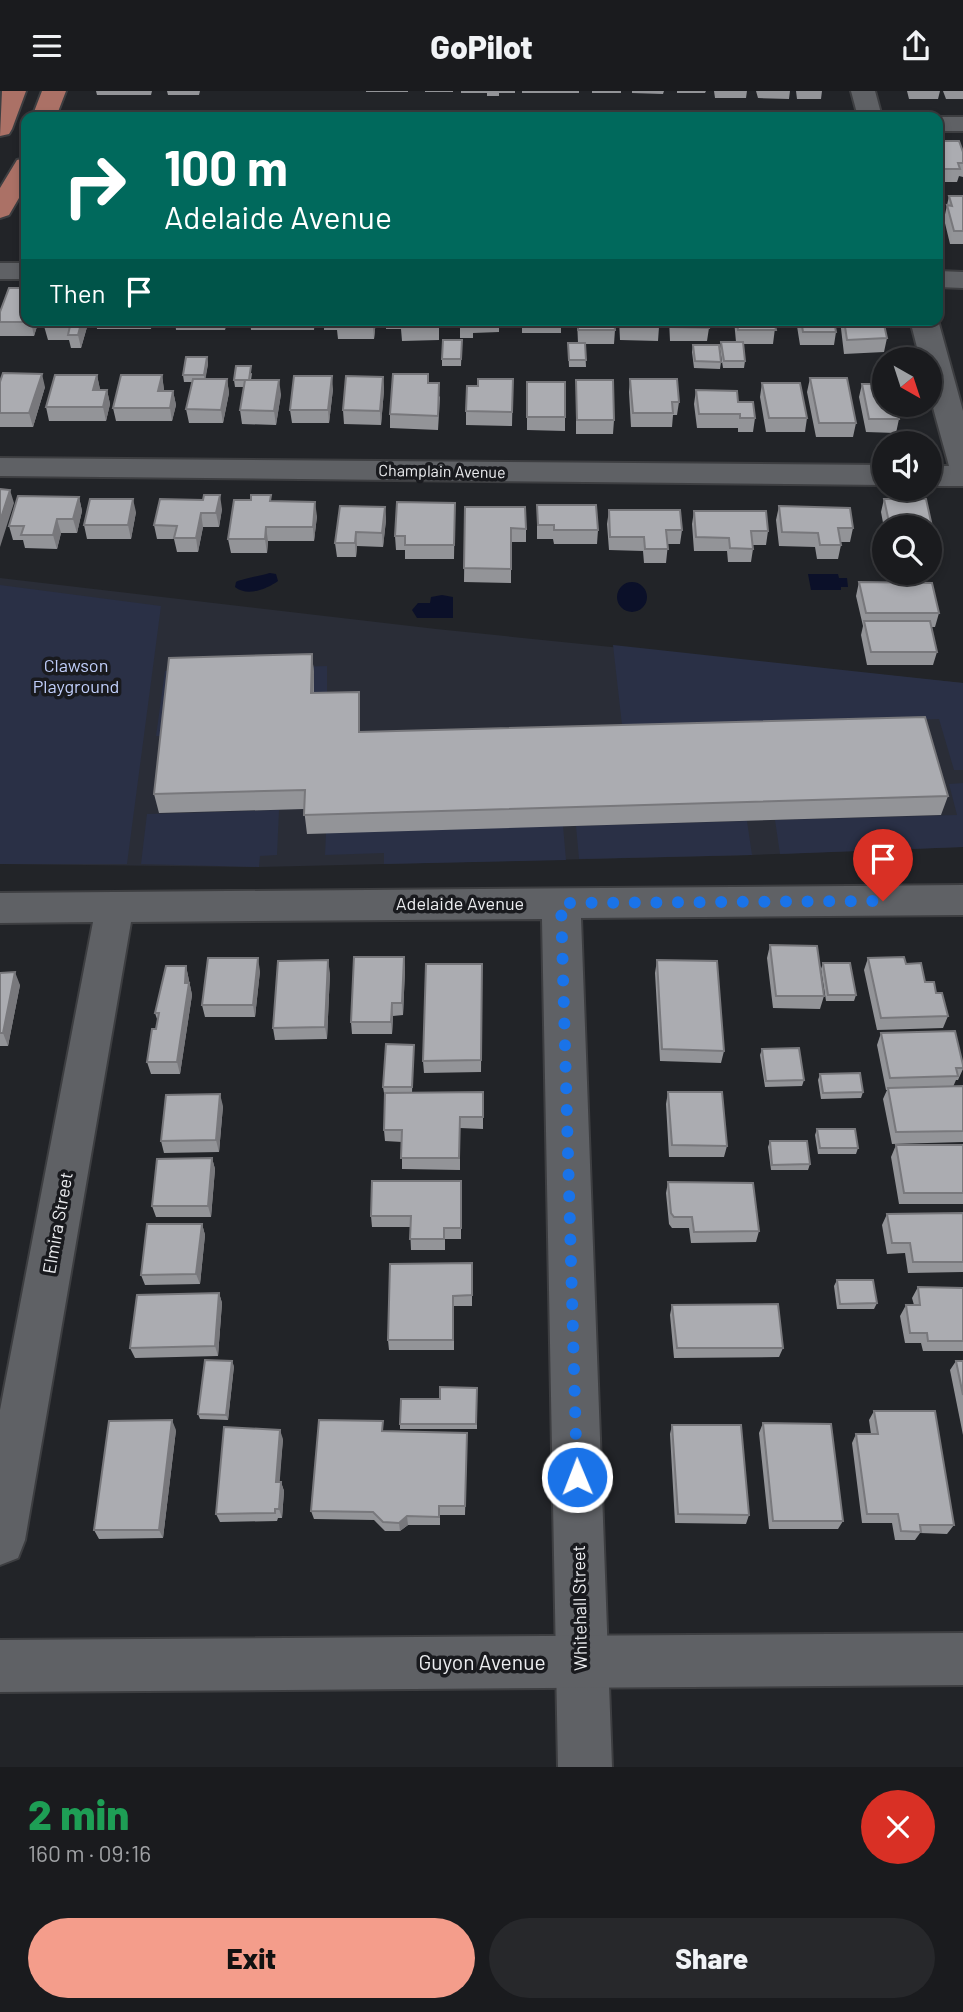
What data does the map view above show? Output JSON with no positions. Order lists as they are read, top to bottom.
{
  "streets": {
    "street": [
      "Champlain Avenue",
      "Adelaide Avenue",
      "Elmira Street",
      "Whitehall Street",
      "Guyon Avenue"
    ]
  },
  "crossings": [
    ["Adelaide Avenue", "Elmira Street"],
    ["Adelaide Avenue", "Whitehall Street"],
    ["Whitehall Street", "Guyon Avenue"]
  ],
  "parks": ["Clawson Playground"],
  "north": "bottom right",
  "page": {
    "header": "GoPilot",
    "turn": ["100 m", "Adelaide Avenue"],
    "then": "Then",
    "heading": ["2 min", "160 m · 09:16"],
    "buttons": ["Exit", "Share"]
  }
}
